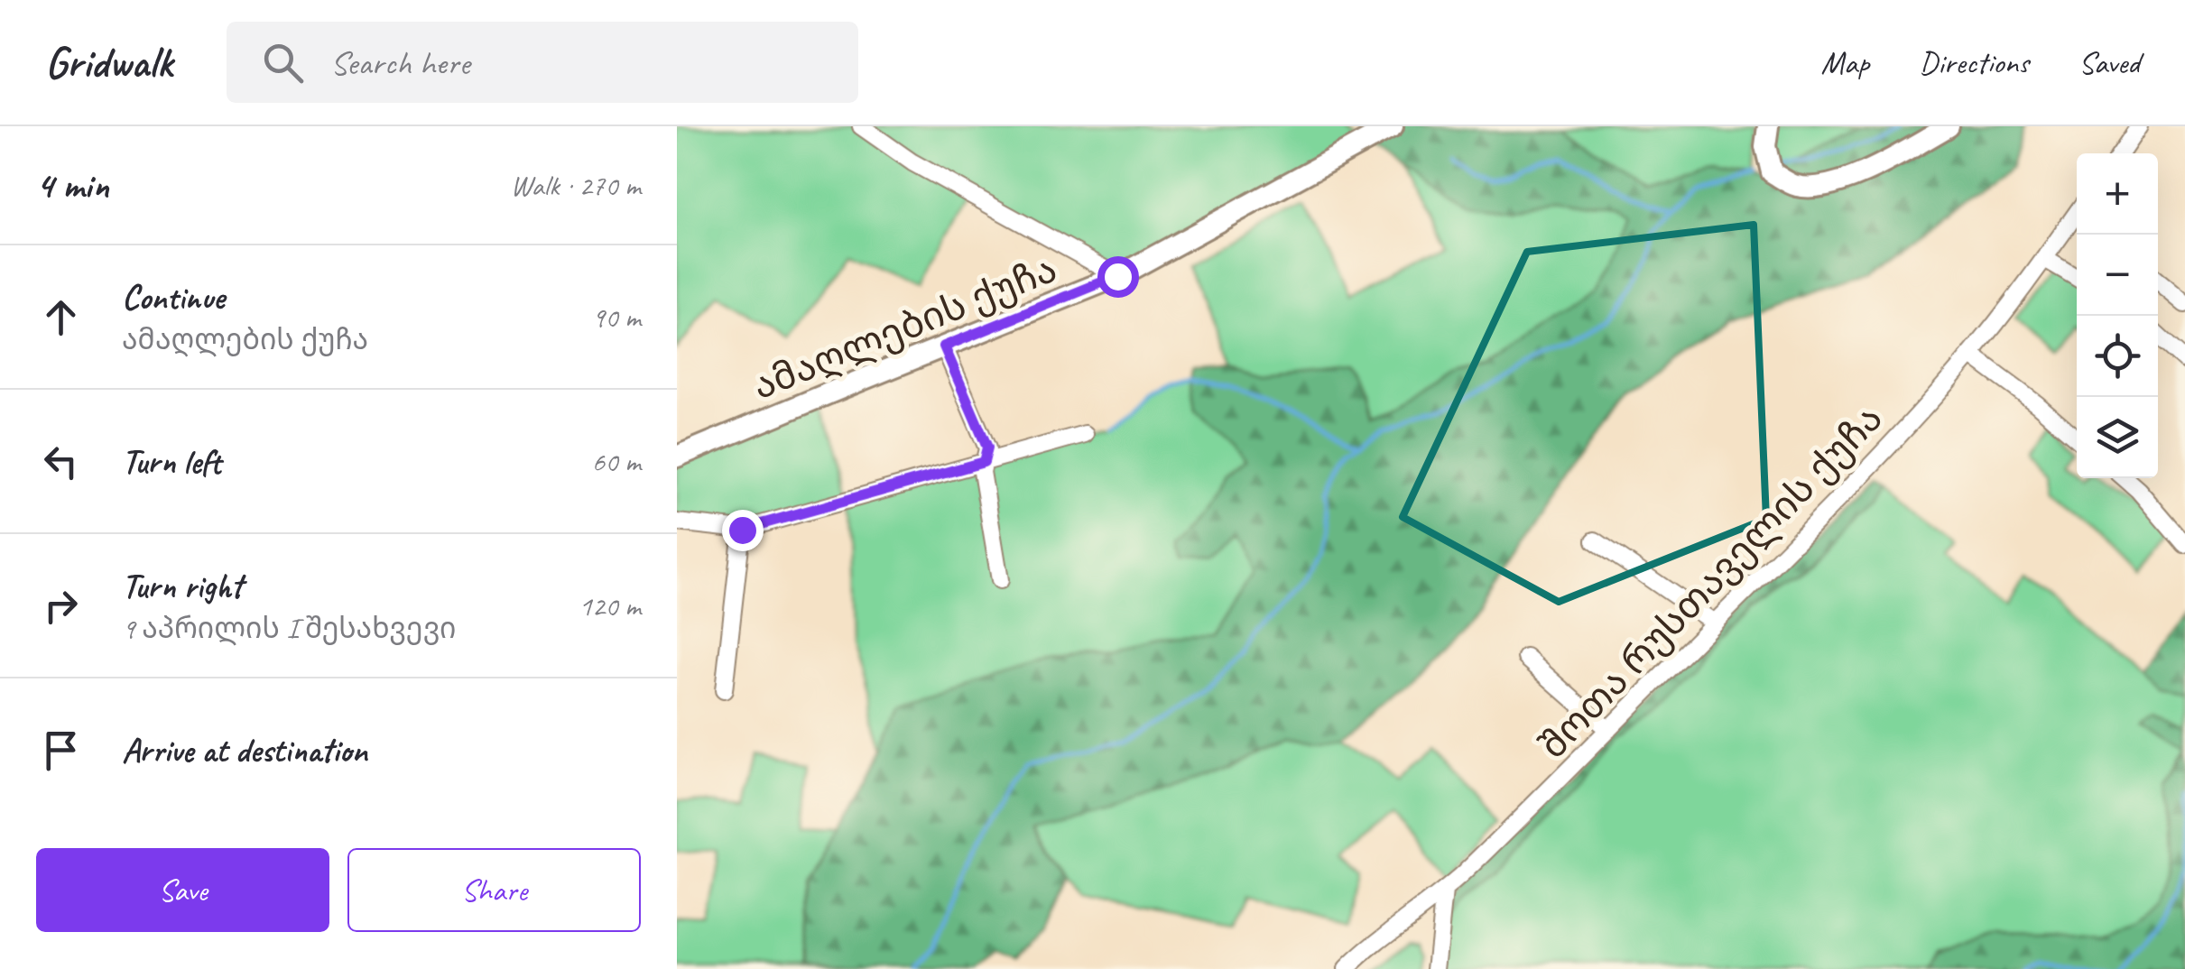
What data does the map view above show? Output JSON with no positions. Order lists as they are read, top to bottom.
{
  "streets": {
    "street": ["ამაღლების ქუჩა", "შოთა რუსთაველის ქუჩა"]
  },
  "page": {
    "header": "Gridwalk",
    "search": "Search here",
    "nav": ["Map", "Directions", "Saved"],
    "heading": ["4 min", "Walk · 270 m"],
    "map_buttons": ["+", "−"],
    "list": [
      ["Continue", "ამაღლების ქუჩა", "90 m"],
      ["Turn left", "60 m"],
      ["Turn right", "9 აპრილის I შესახვევი", "120 m"],
      "Arrive at destination"
    ],
    "buttons": ["Save", "Share"]
  }
}
